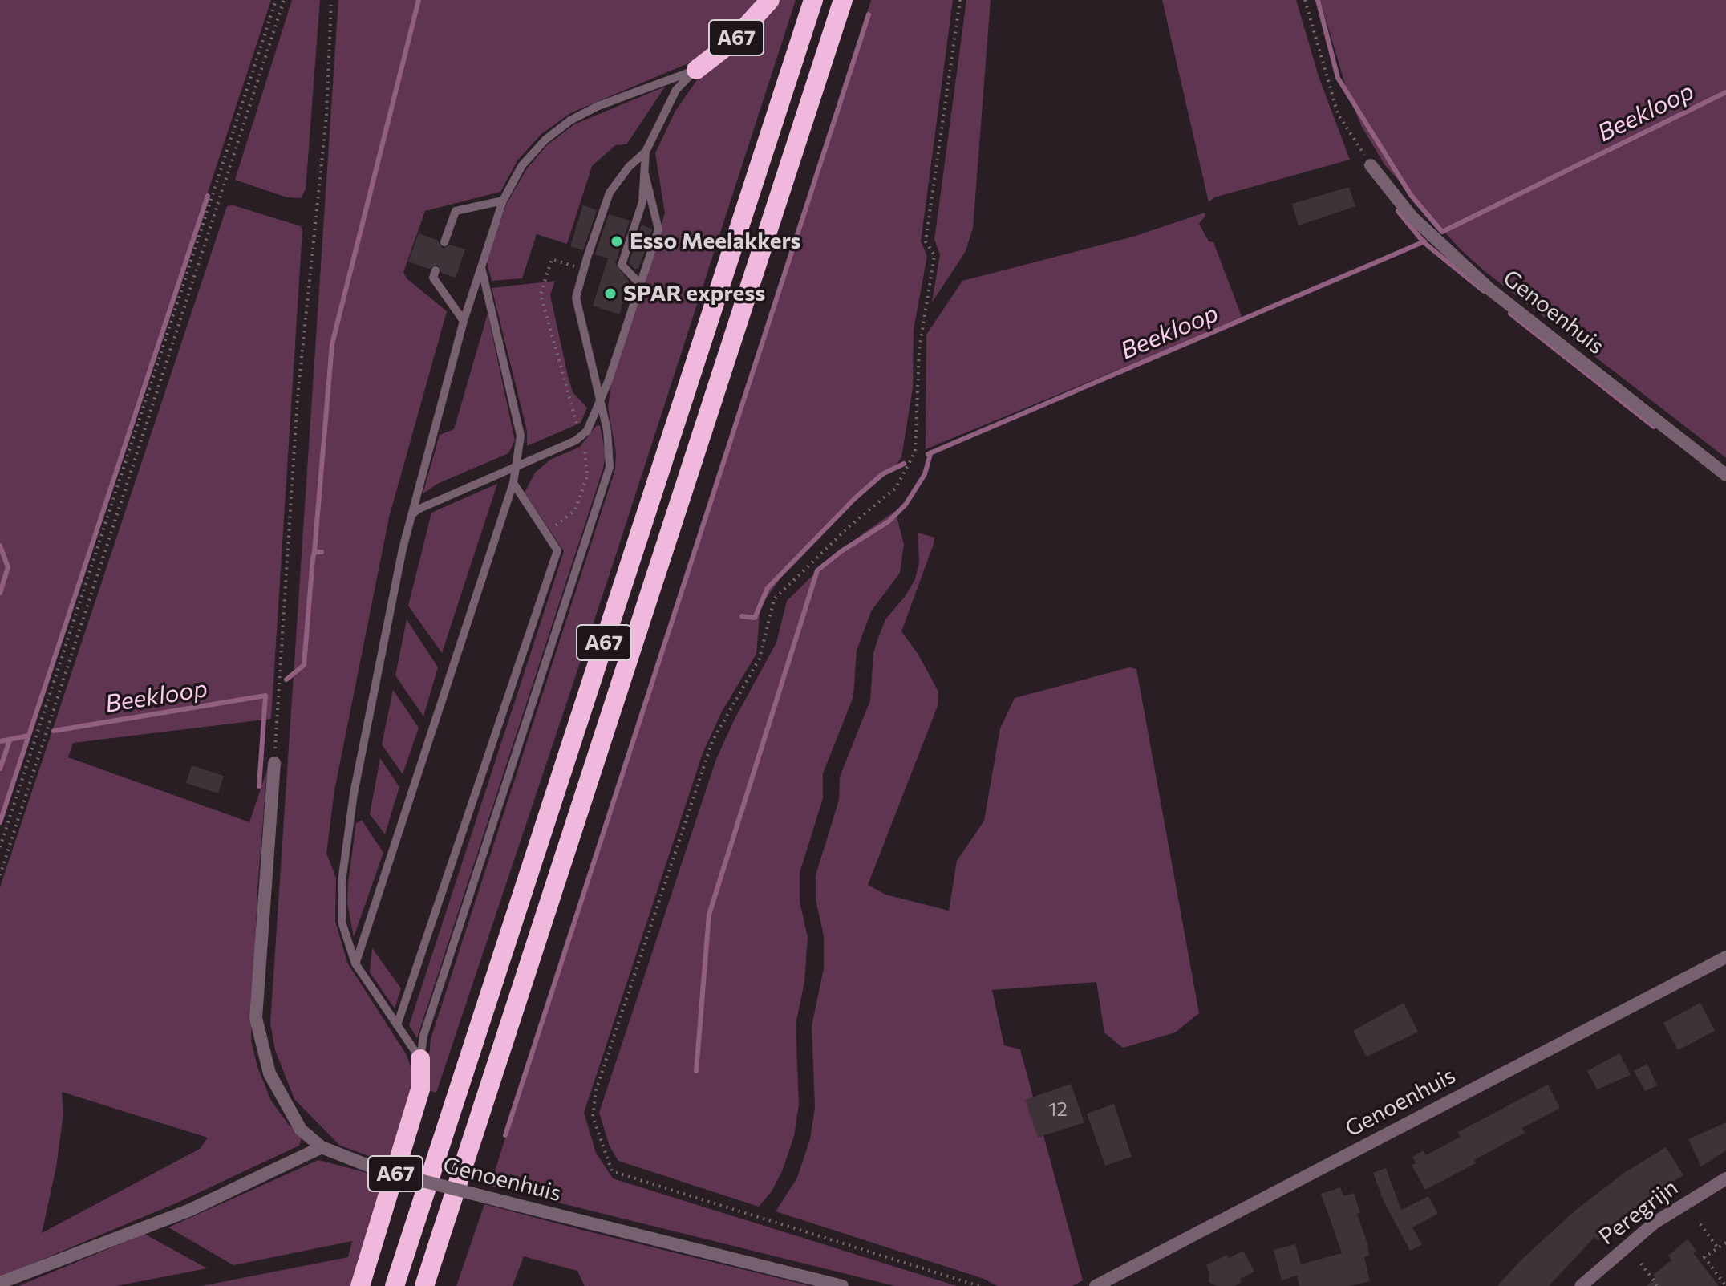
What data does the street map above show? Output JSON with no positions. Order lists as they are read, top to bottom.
{
  "streets": {
    "highway": ["A67"],
    "street": ["Genoenhuis", "Peregrijn"]
  },
  "water": ["Beekloop"],
  "places": ["Esso Meelakkers", "SPAR express"],
  "house_numbers": ["12"]
}
